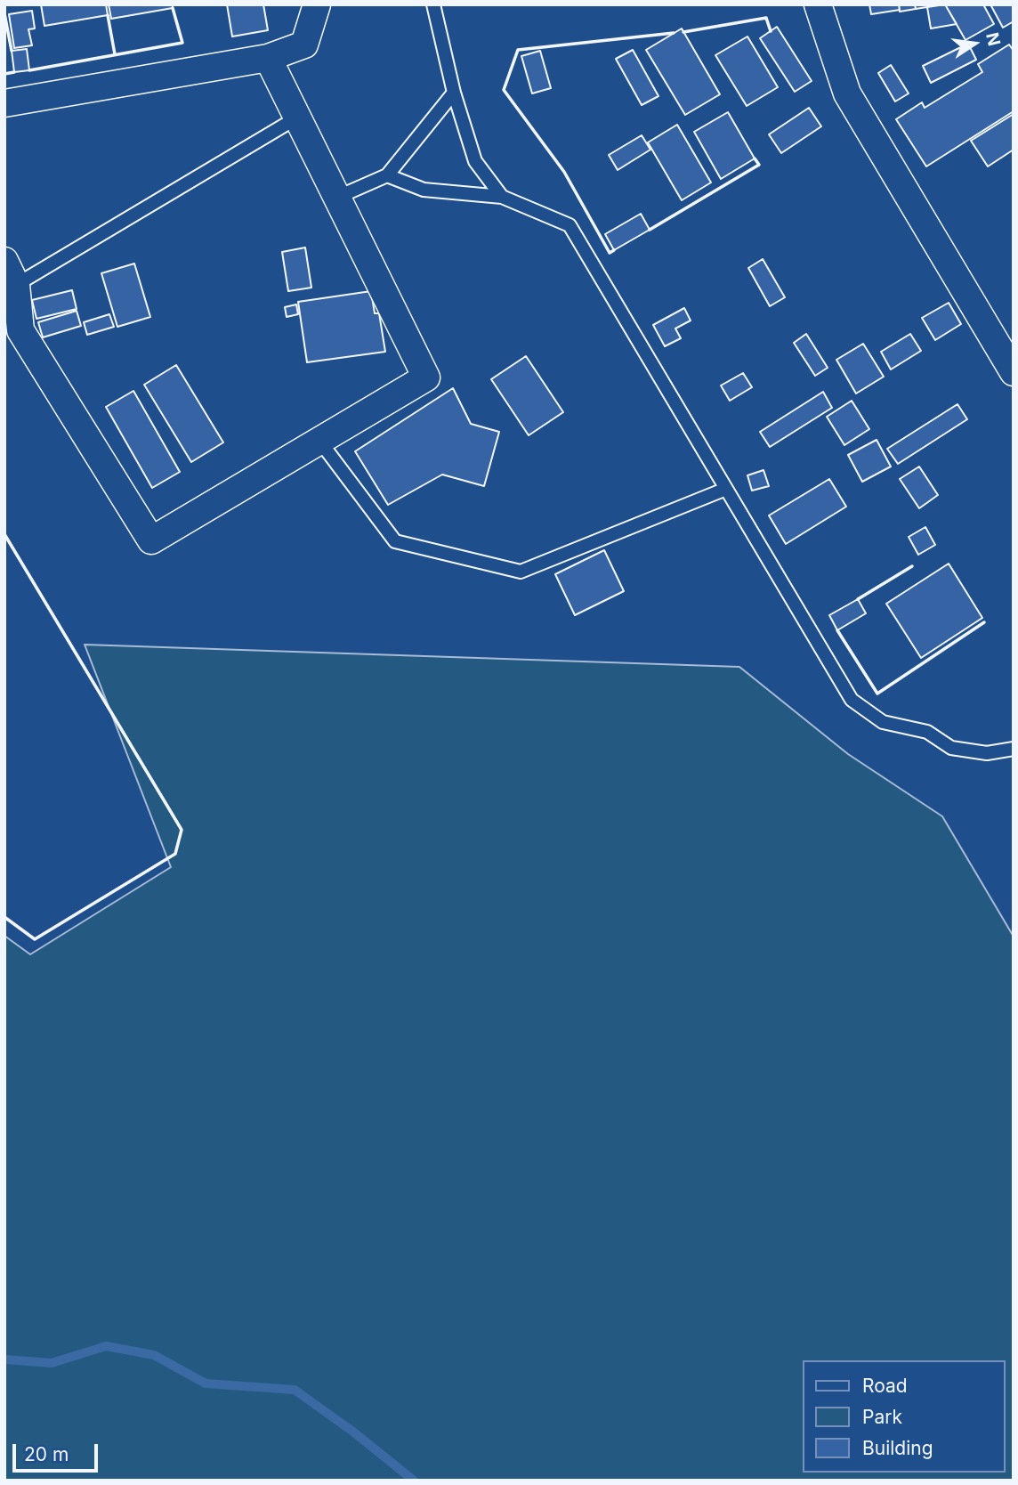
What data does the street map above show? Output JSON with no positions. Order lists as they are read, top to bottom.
{
  "legend": ["Road", "Park", "Building"],
  "scale_bar": "20 m",
  "north": "right"
}
